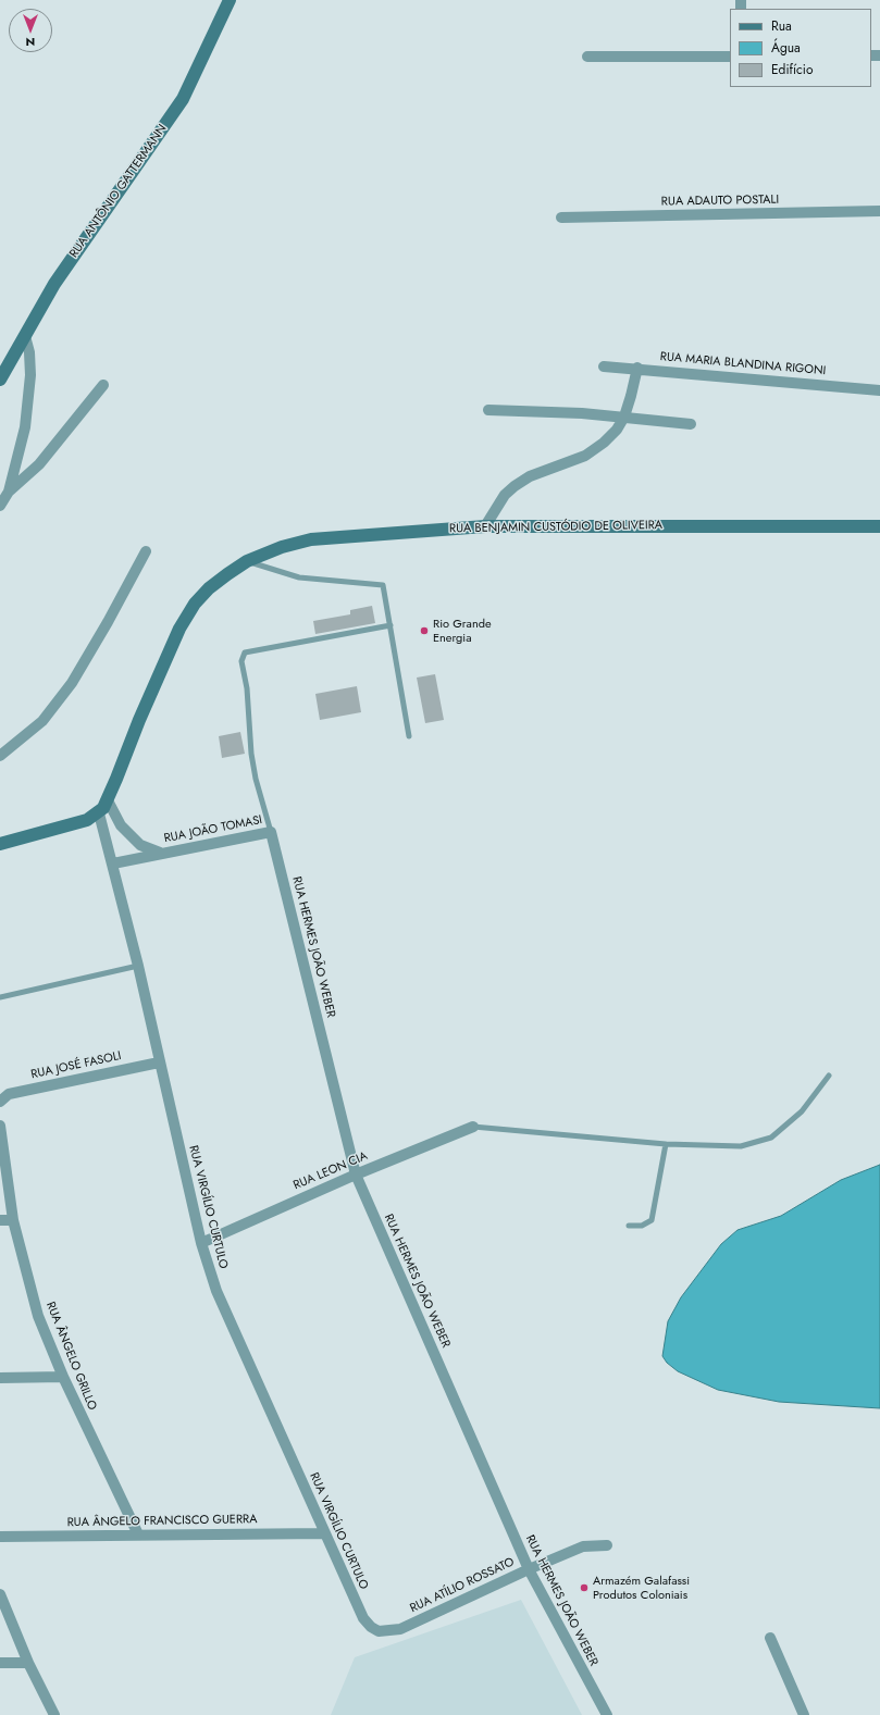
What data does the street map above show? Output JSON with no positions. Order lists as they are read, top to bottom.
{
  "streets": {
    "main road": ["RUA ANTÔNIO GATTERMANN", "RUA BENJAMIN CUSTÓDIO DE OLIVEIRA"],
    "street": [
      "RUA ADAUTO POSTALI",
      "RUA MARIA BLANDINA RIGONI",
      "RUA JOÃO TOMASI",
      "RUA HERMES JOÃO WEBER",
      "RUA JOSÉ FASOLI",
      "RUA LEON CIA",
      "RUA VIRGÍLIO CURTULO",
      "RUA ÂNGELO GRILLO",
      "RUA ÂNGELO FRANCISCO GUERRA",
      "RUA ATÍLIO ROSSATO"
    ]
  },
  "crossings": [
    ["RUA BENJAMIN CUSTÓDIO DE OLIVEIRA", "RUA JOÃO TOMASI"],
    ["RUA BENJAMIN CUSTÓDIO DE OLIVEIRA", "RUA VIRGÍLIO CURTULO"],
    ["RUA JOÃO TOMASI", "RUA HERMES JOÃO WEBER"],
    ["RUA JOÃO TOMASI", "RUA VIRGÍLIO CURTULO"],
    ["RUA HERMES JOÃO WEBER", "RUA LEON CIA"],
    ["RUA HERMES JOÃO WEBER", "RUA ATÍLIO ROSSATO"],
    ["RUA JOSÉ FASOLI", "RUA VIRGÍLIO CURTULO"],
    ["RUA LEON CIA", "RUA VIRGÍLIO CURTULO"],
    ["RUA VIRGÍLIO CURTULO", "RUA ÂNGELO FRANCISCO GUERRA"],
    ["RUA VIRGÍLIO CURTULO", "RUA ATÍLIO ROSSATO"],
    ["RUA ÂNGELO GRILLO", "RUA ÂNGELO FRANCISCO GUERRA"]
  ],
  "places": ["Rio Grande Energia", "Armazém Galafassi Produtos Coloniais"],
  "legend": ["Rua", "Água", "Edifício"],
  "north": "bottom"
}
